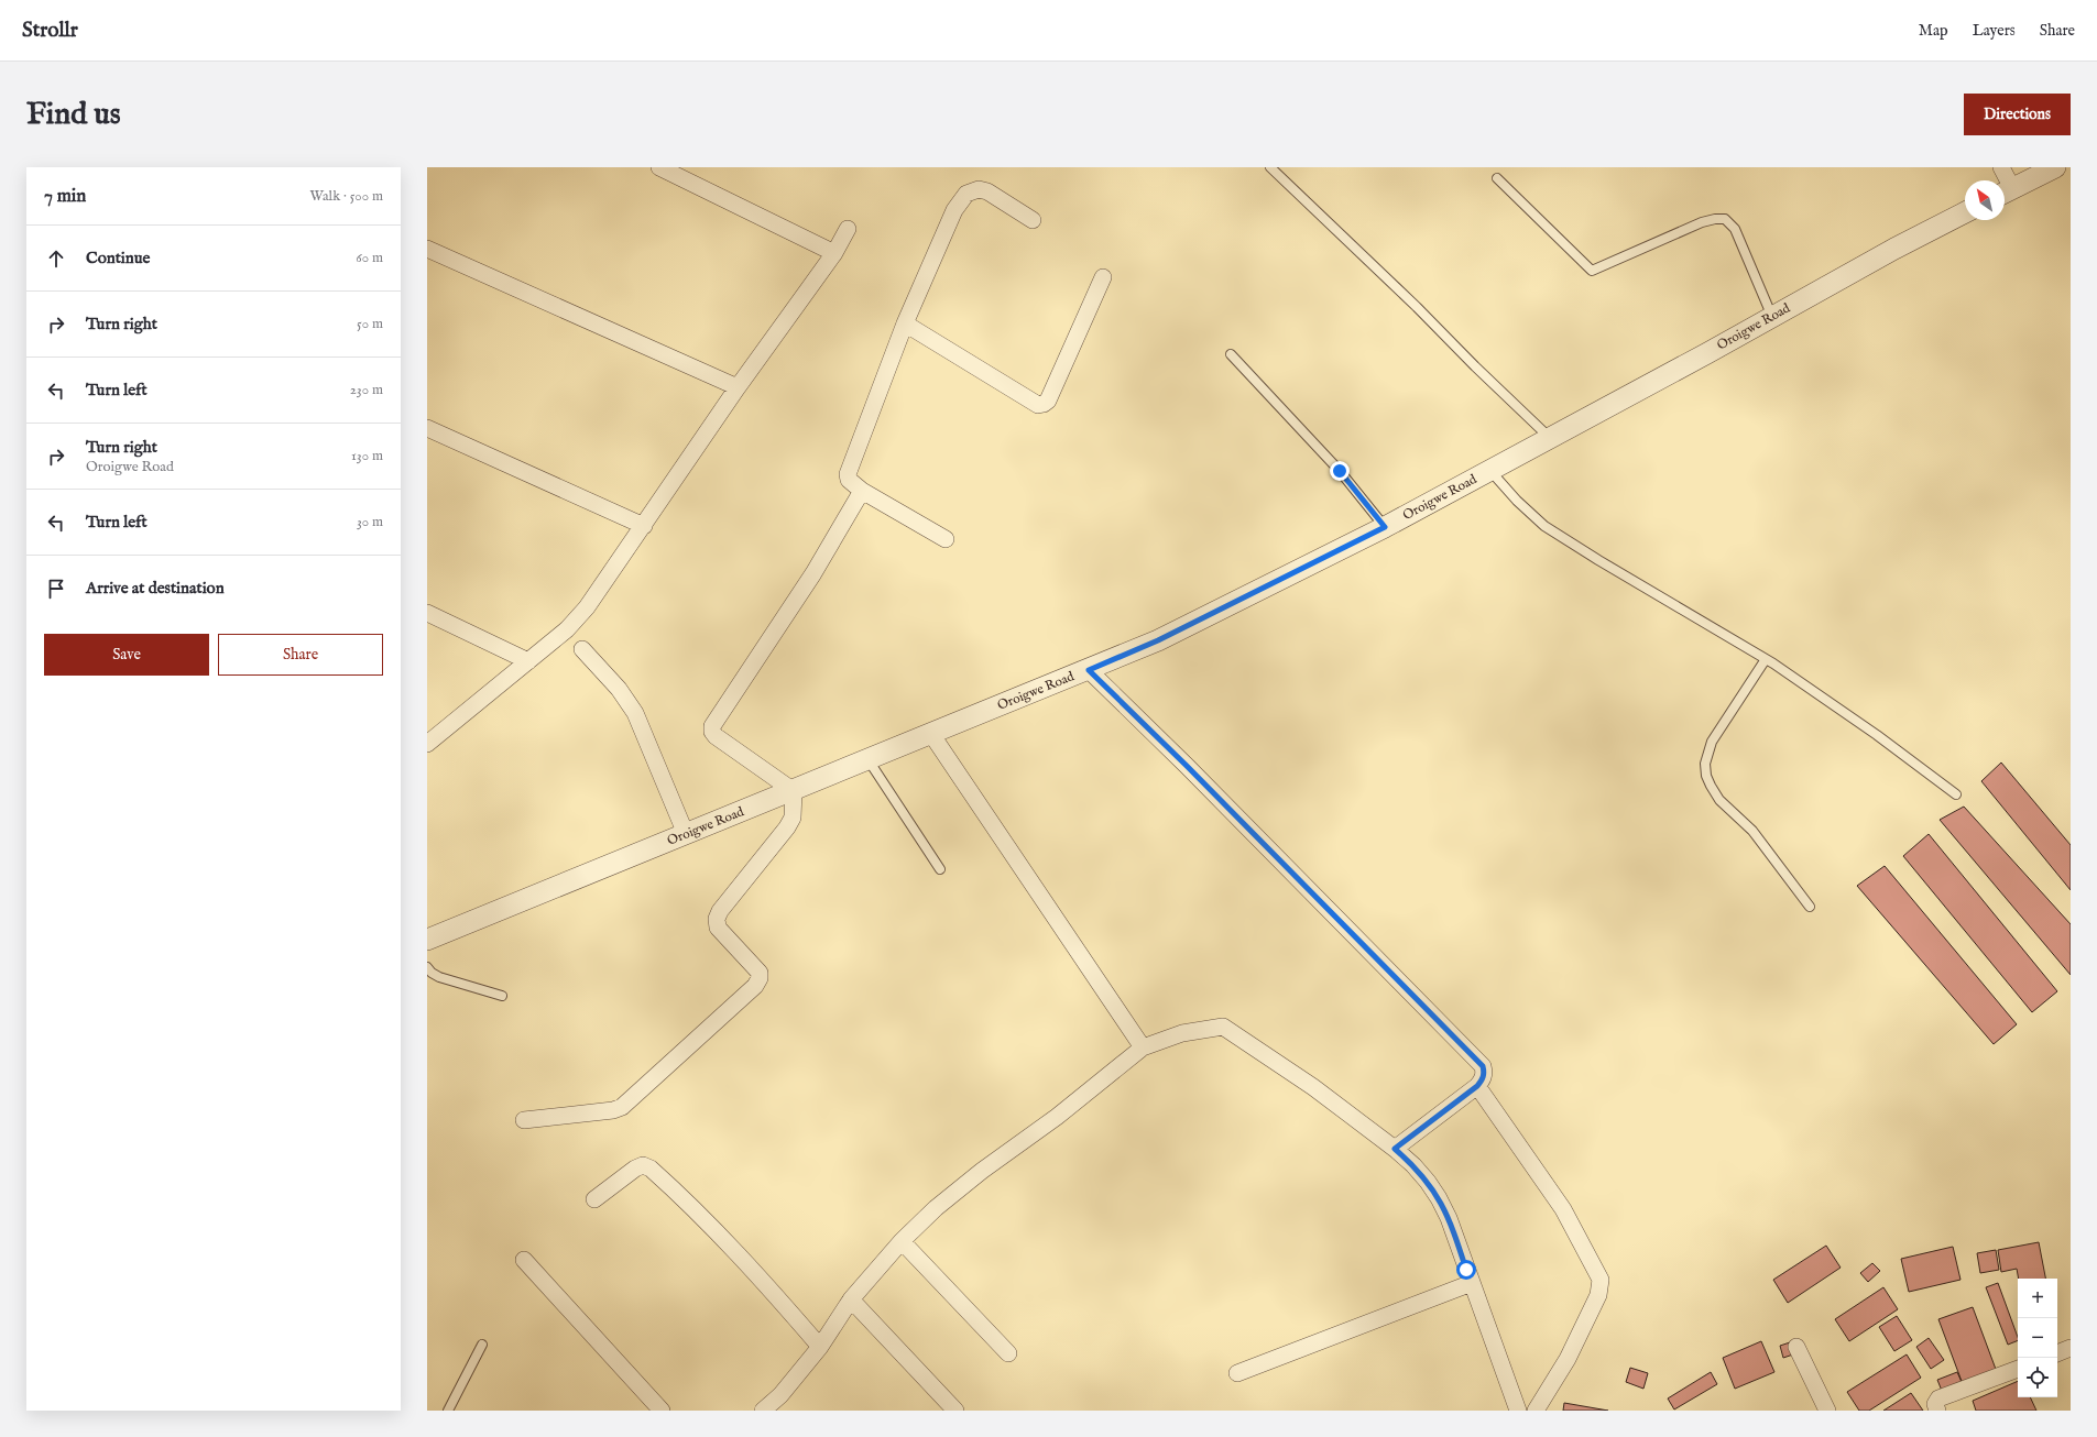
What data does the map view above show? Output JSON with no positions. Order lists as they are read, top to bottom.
{
  "streets": {
    "street": ["Oroigwe Road"]
  },
  "north": "top left",
  "page": {
    "header": "Strollr",
    "nav": ["Map", "Layers", "Share"],
    "buttons": [
      "Directions",
      ["Save", "Share"]
    ],
    "title": "Find us",
    "heading": ["7 min", "Walk · 500 m"],
    "list": [
      ["Continue", "60 m"],
      ["Turn right", "50 m"],
      ["Turn left", "230 m"],
      ["Turn right", "Oroigwe Road", "130 m"],
      ["Turn left", "30 m"],
      "Arrive at destination"
    ],
    "map_buttons": ["+", "−"]
  }
}
